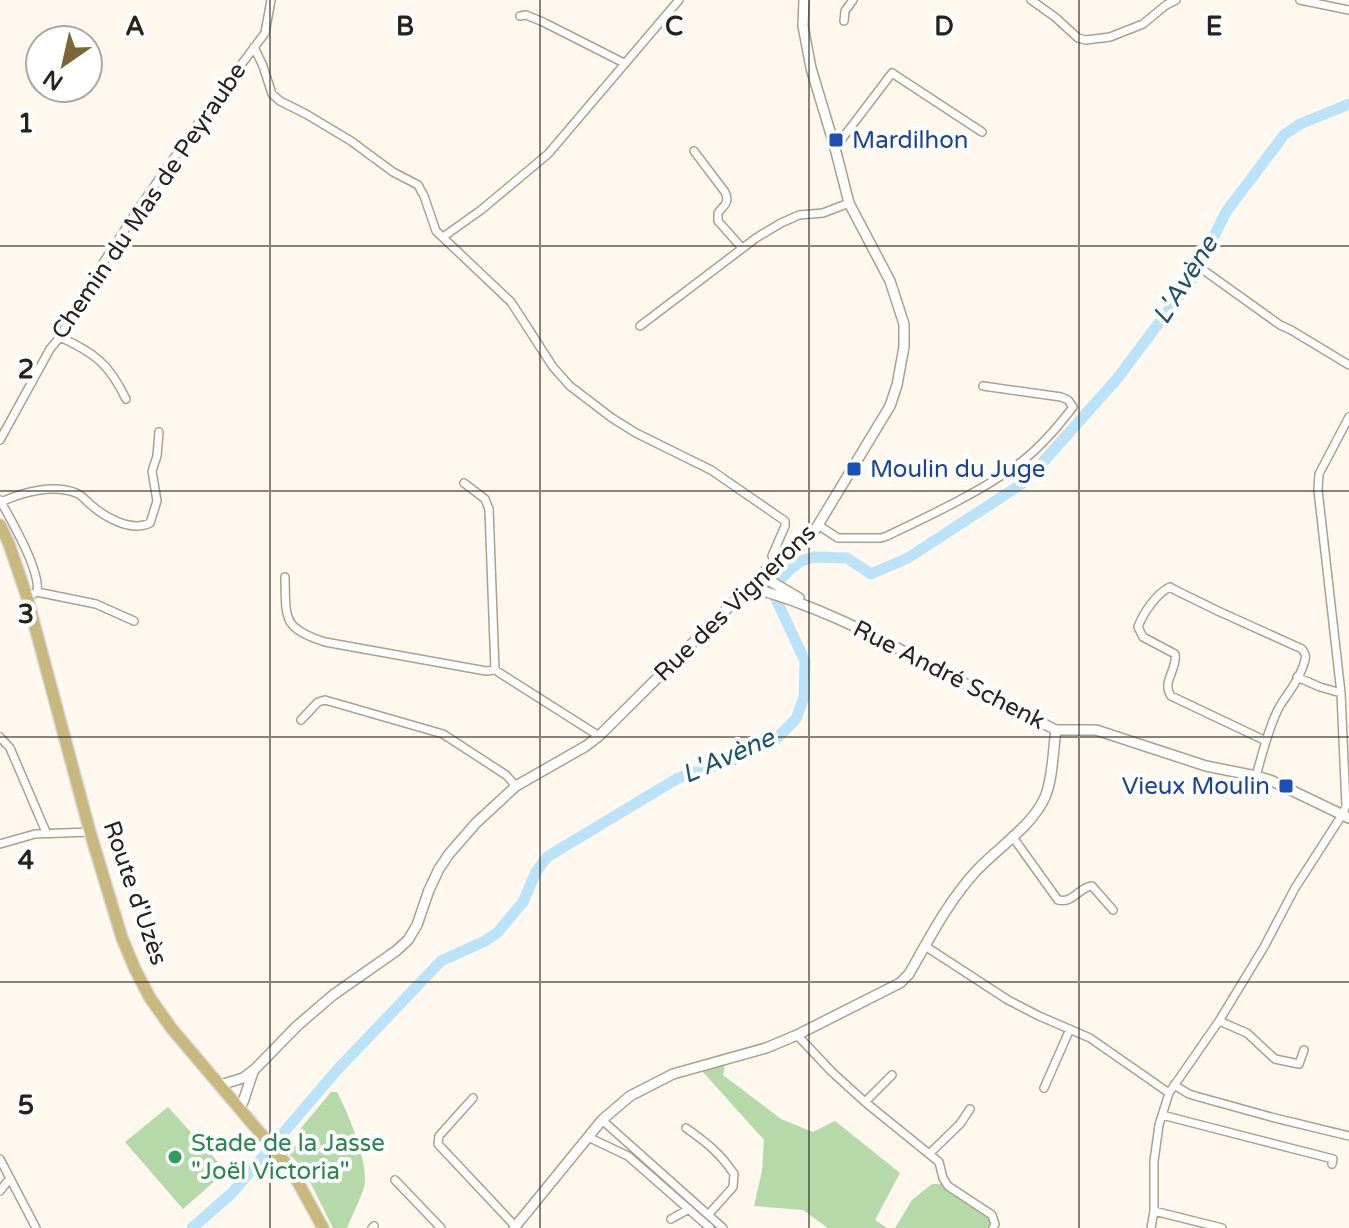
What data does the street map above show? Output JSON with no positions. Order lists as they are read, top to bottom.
{
  "streets": {
    "main road": ["Route d'Uzès"],
    "street": ["Chemin du Mas de Peyraube", "Rue des Vignerons", "Rue André Schenk"]
  },
  "crossings": [
    ["Rue des Vignerons", "Rue André Schenk"],
    ["Rue des Vignerons", "Route d'Uzès"]
  ],
  "water": ["L'Avène"],
  "places": {
    "transit": ["Mardilhon", "Moulin du Juge", "Vieux Moulin"],
    "other": ["Stade de la Jasse \"Joël Victoria\""]
  },
  "north": "bottom left",
  "grid": {
    "columns": [
      "A",
      "B",
      "C",
      "D",
      "E"
    ],
    "rows": [
      "1",
      "2",
      "3",
      "4",
      "5"
    ]
  }
}
